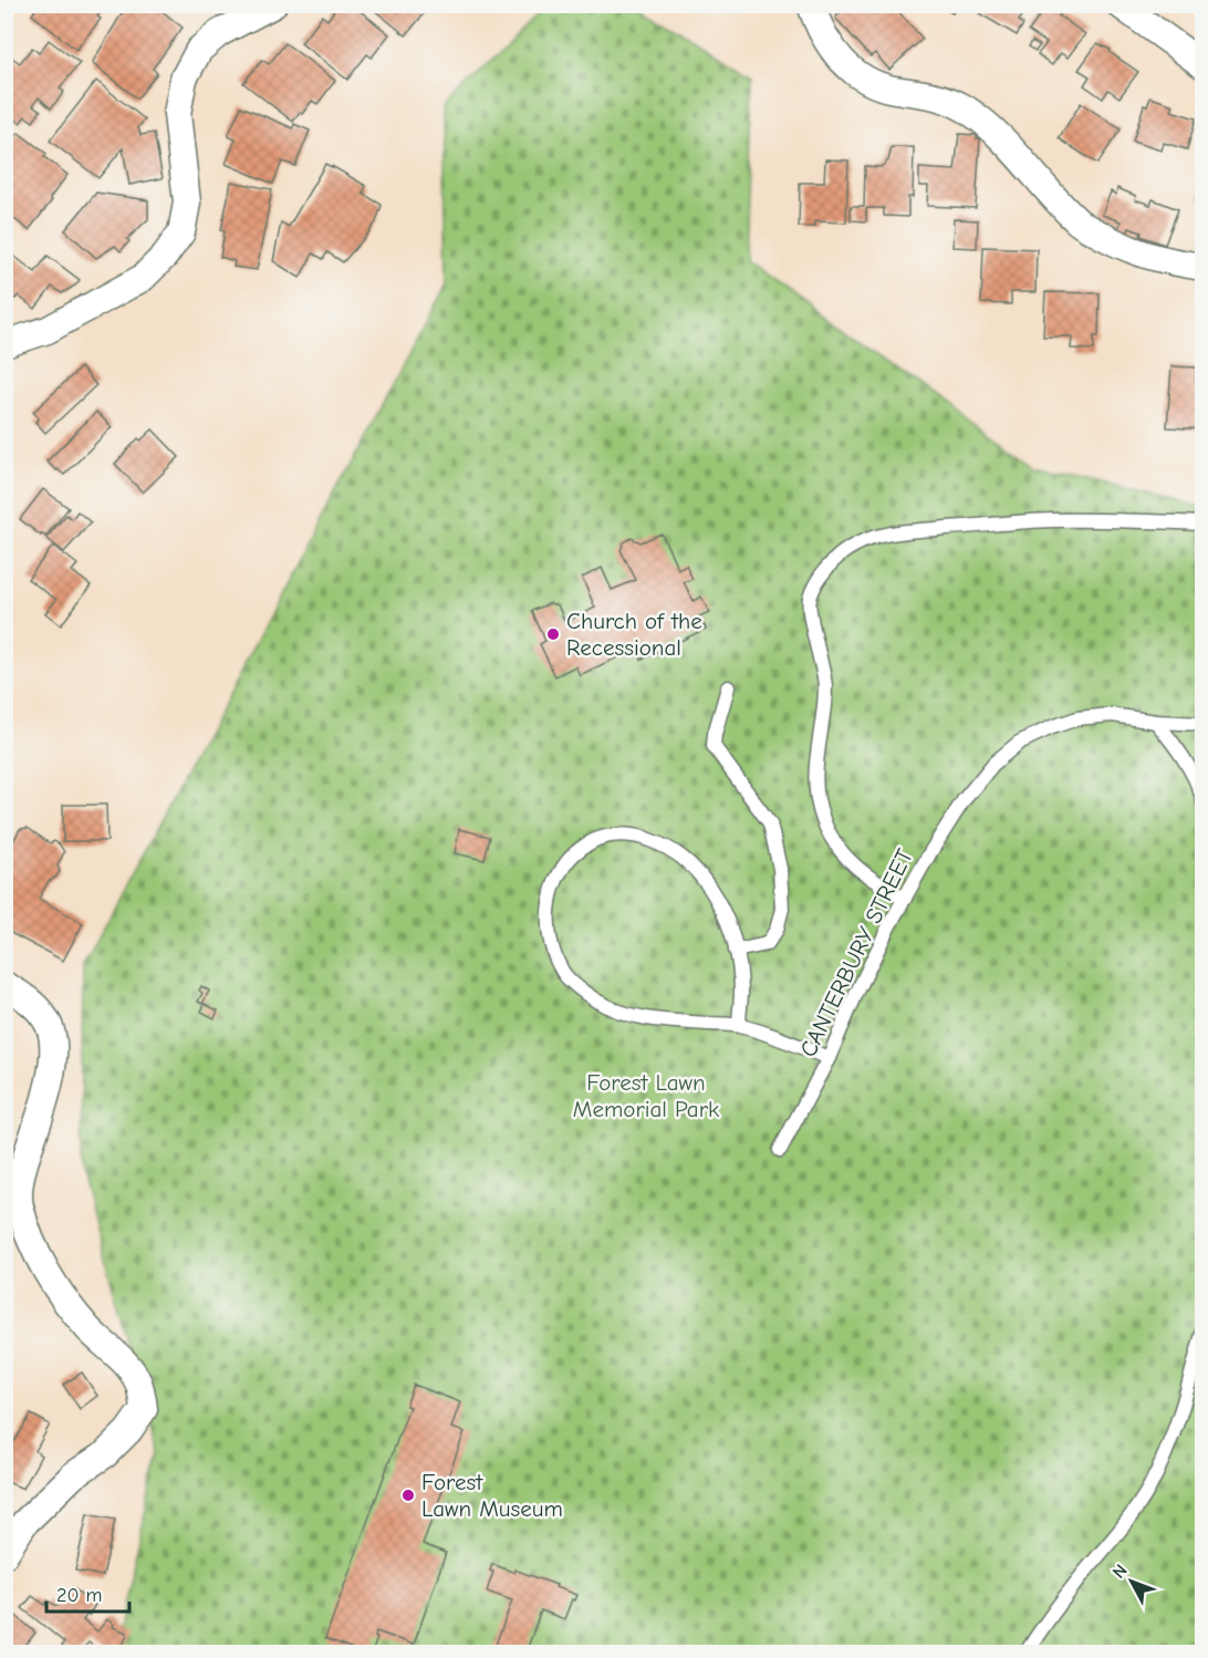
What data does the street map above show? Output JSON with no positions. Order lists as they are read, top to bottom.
{
  "streets": {
    "lane": ["CANTERBURY STREET"]
  },
  "parks": ["Forest Lawn Memorial Park"],
  "places": ["Church of the Recessional", "Forest Lawn Museum"],
  "scale_bar": "20 m",
  "north": "top left"
}
